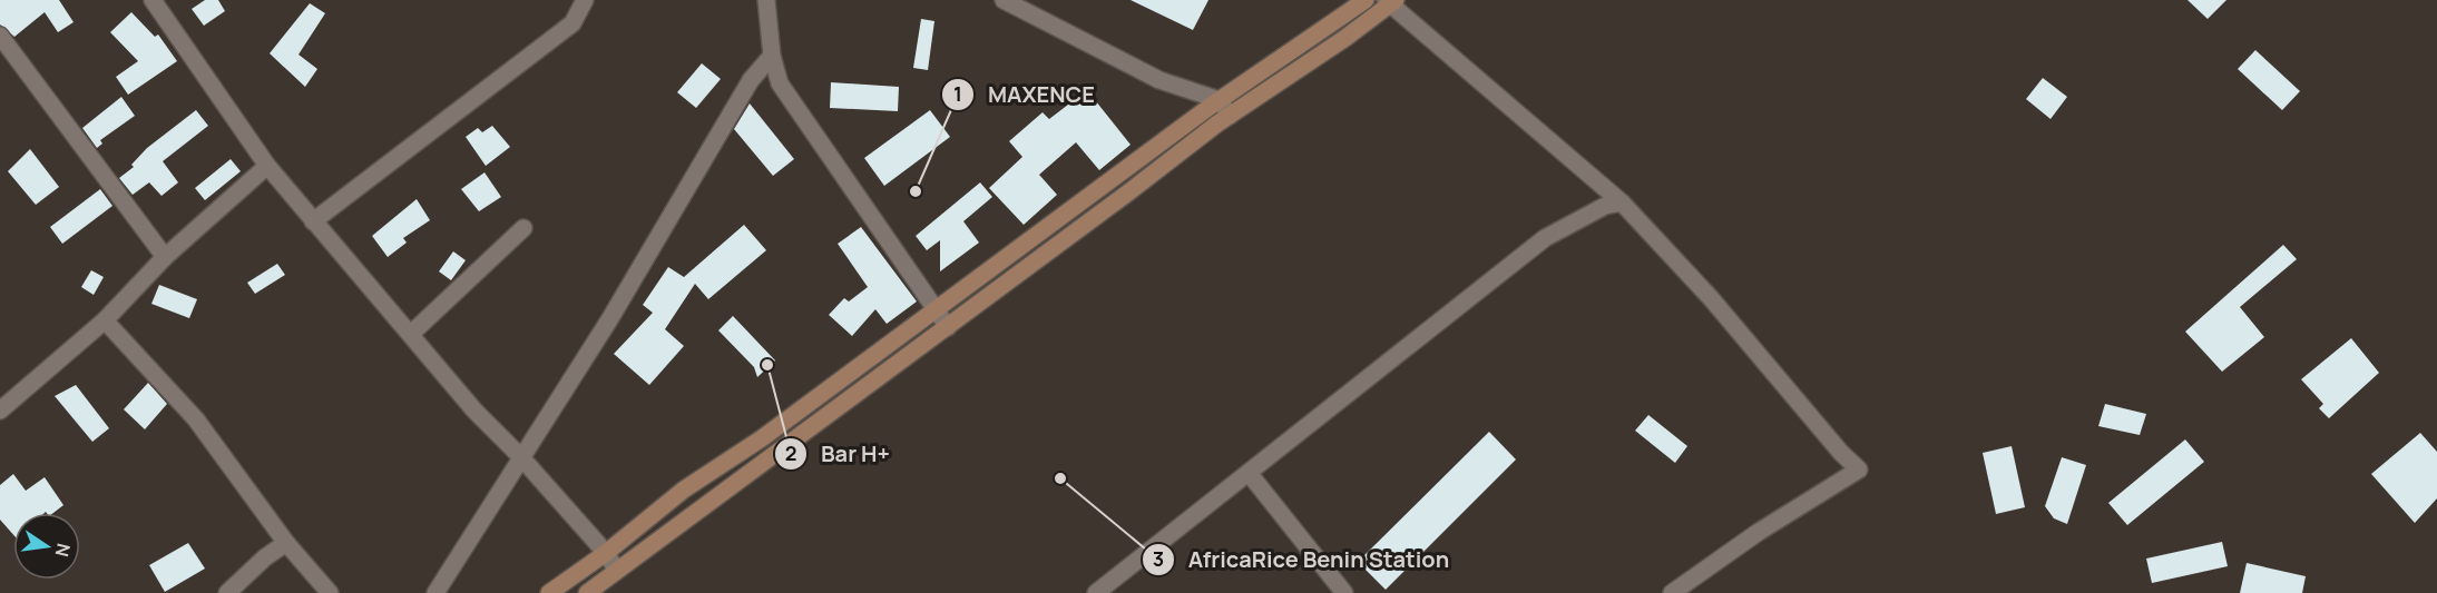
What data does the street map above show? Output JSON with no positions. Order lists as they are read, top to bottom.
{
  "places": ["MAXENCE", "Bar H+", "AfricaRice Benin Station"],
  "north": "right"
}
